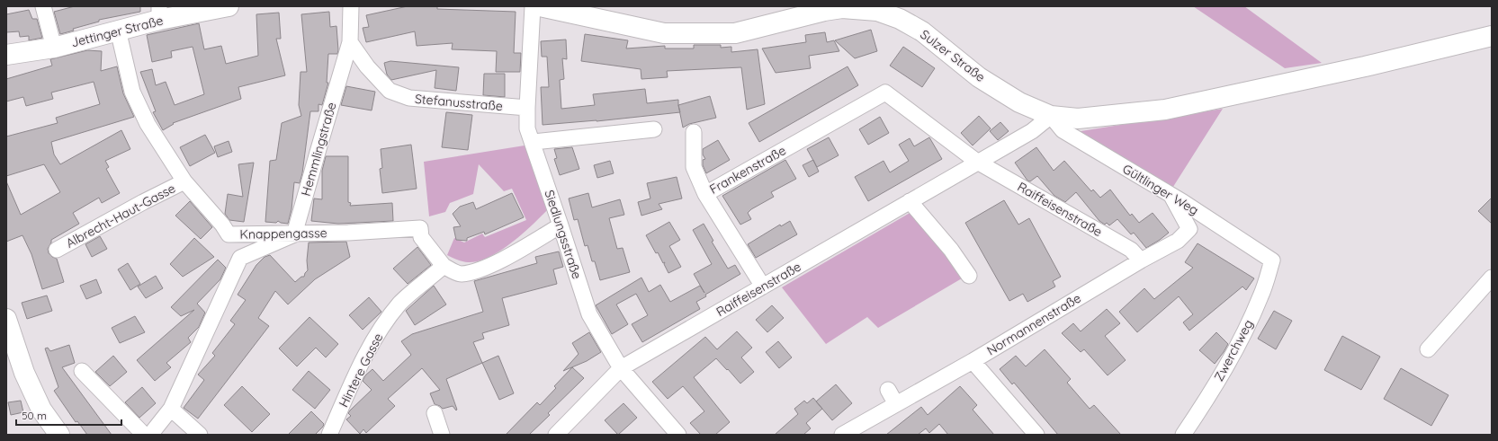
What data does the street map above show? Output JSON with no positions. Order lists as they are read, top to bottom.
{
  "streets": {
    "main road": ["Jettinger Straße", "Sulzer Straße"],
    "street": [
      "Stefanusstraße",
      "Hemmlingstraße",
      "Frankenstraße",
      "Gültlinger Weg",
      "Raiffeisenstraße",
      "Albrecht-Haut-Gasse",
      "Knappengasse",
      "Siedlungsstraße",
      "Normannenstraße",
      "Zwerchweg",
      "Hintere Gasse"
    ]
  },
  "crossings": [
    ["Jettinger Straße", "Knappengasse"],
    ["Sulzer Straße", "Gültlinger Weg"],
    ["Sulzer Straße", "Raiffeisenstraße"],
    ["Stefanusstraße", "Hemmlingstraße"],
    ["Stefanusstraße", "Siedlungsstraße"],
    ["Hemmlingstraße", "Knappengasse"],
    ["Frankenstraße", "Raiffeisenstraße"],
    ["Gültlinger Weg", "Raiffeisenstraße"],
    ["Gültlinger Weg", "Normannenstraße"],
    ["Gültlinger Weg", "Zwerchweg"],
    ["Raiffeisenstraße", "Siedlungsstraße"],
    ["Raiffeisenstraße", "Normannenstraße"],
    ["Albrecht-Haut-Gasse", "Knappengasse"],
    ["Knappengasse", "Hintere Gasse"]
  ],
  "scale_bar": "50 m"
}
